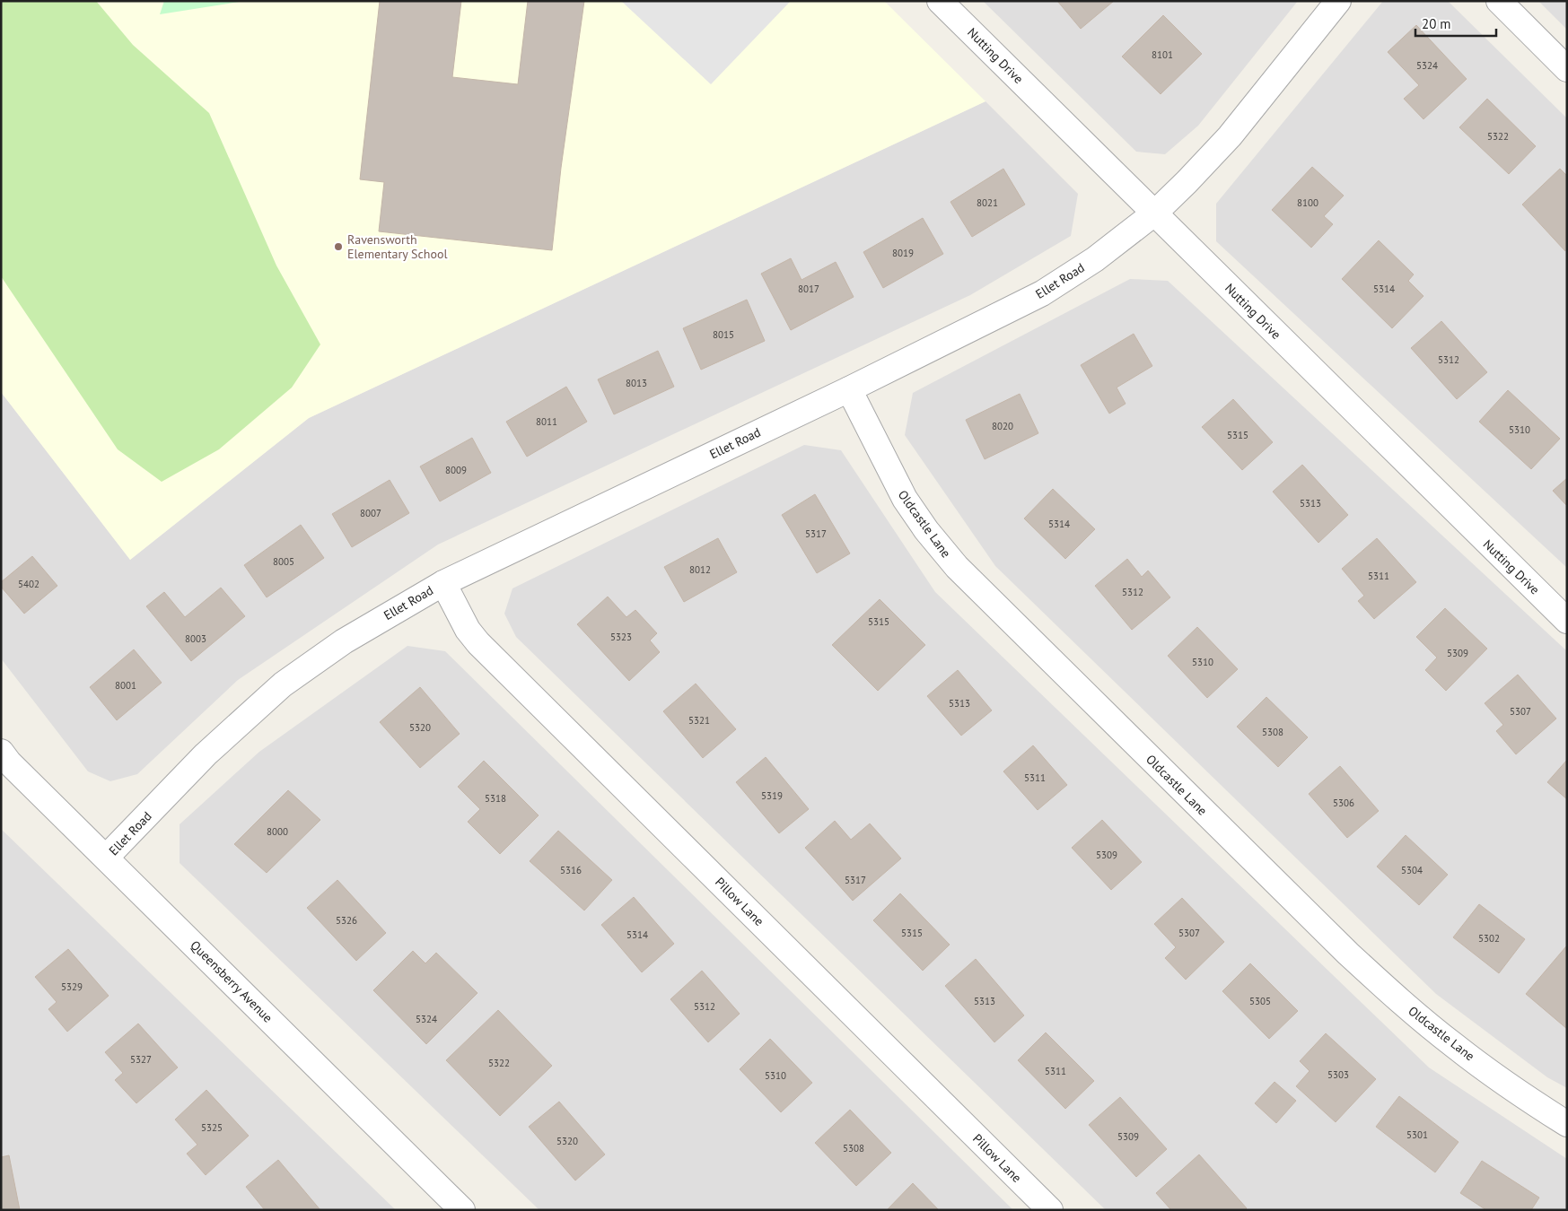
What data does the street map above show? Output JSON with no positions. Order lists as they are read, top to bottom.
{
  "streets": {
    "street": [
      "Nutting Drive",
      "Ellet Road",
      "Oldcastle Lane",
      "Pillow Lane",
      "Queensberry Avenue"
    ]
  },
  "crossings": [
    ["Nutting Drive", "Ellet Road"],
    ["Ellet Road", "Oldcastle Lane"],
    ["Ellet Road", "Pillow Lane"],
    ["Ellet Road", "Queensberry Avenue"]
  ],
  "places": ["Ravensworth Elementary School"],
  "house_numbers": [
    "8101",
    "5324",
    "5322",
    "8021",
    "8100",
    "8019",
    "8017",
    "5314",
    "8015",
    "5312",
    "8013",
    "8011",
    "8020",
    "5310",
    "5315",
    "8009",
    "5313",
    "8007",
    "5314",
    "5317",
    "8005",
    "8012",
    "5311",
    "5402",
    "5312",
    "5315",
    "5323",
    "8003",
    "5309",
    "5310",
    "8001",
    "5313",
    "5307",
    "5321",
    "5320",
    "5308",
    "5311",
    "5319",
    "5318",
    "5306",
    "8000",
    "5309",
    "5316",
    "5304",
    "5317",
    "5326",
    "5315",
    "5307",
    "5314",
    "5302",
    "5329",
    "5313",
    "5305",
    "5312",
    "5324",
    "5327",
    "5322",
    "5311",
    "5303",
    "5310",
    "5325",
    "5301",
    "5309",
    "5320",
    "5308"
  ],
  "scale_bar": "20 m"
}
